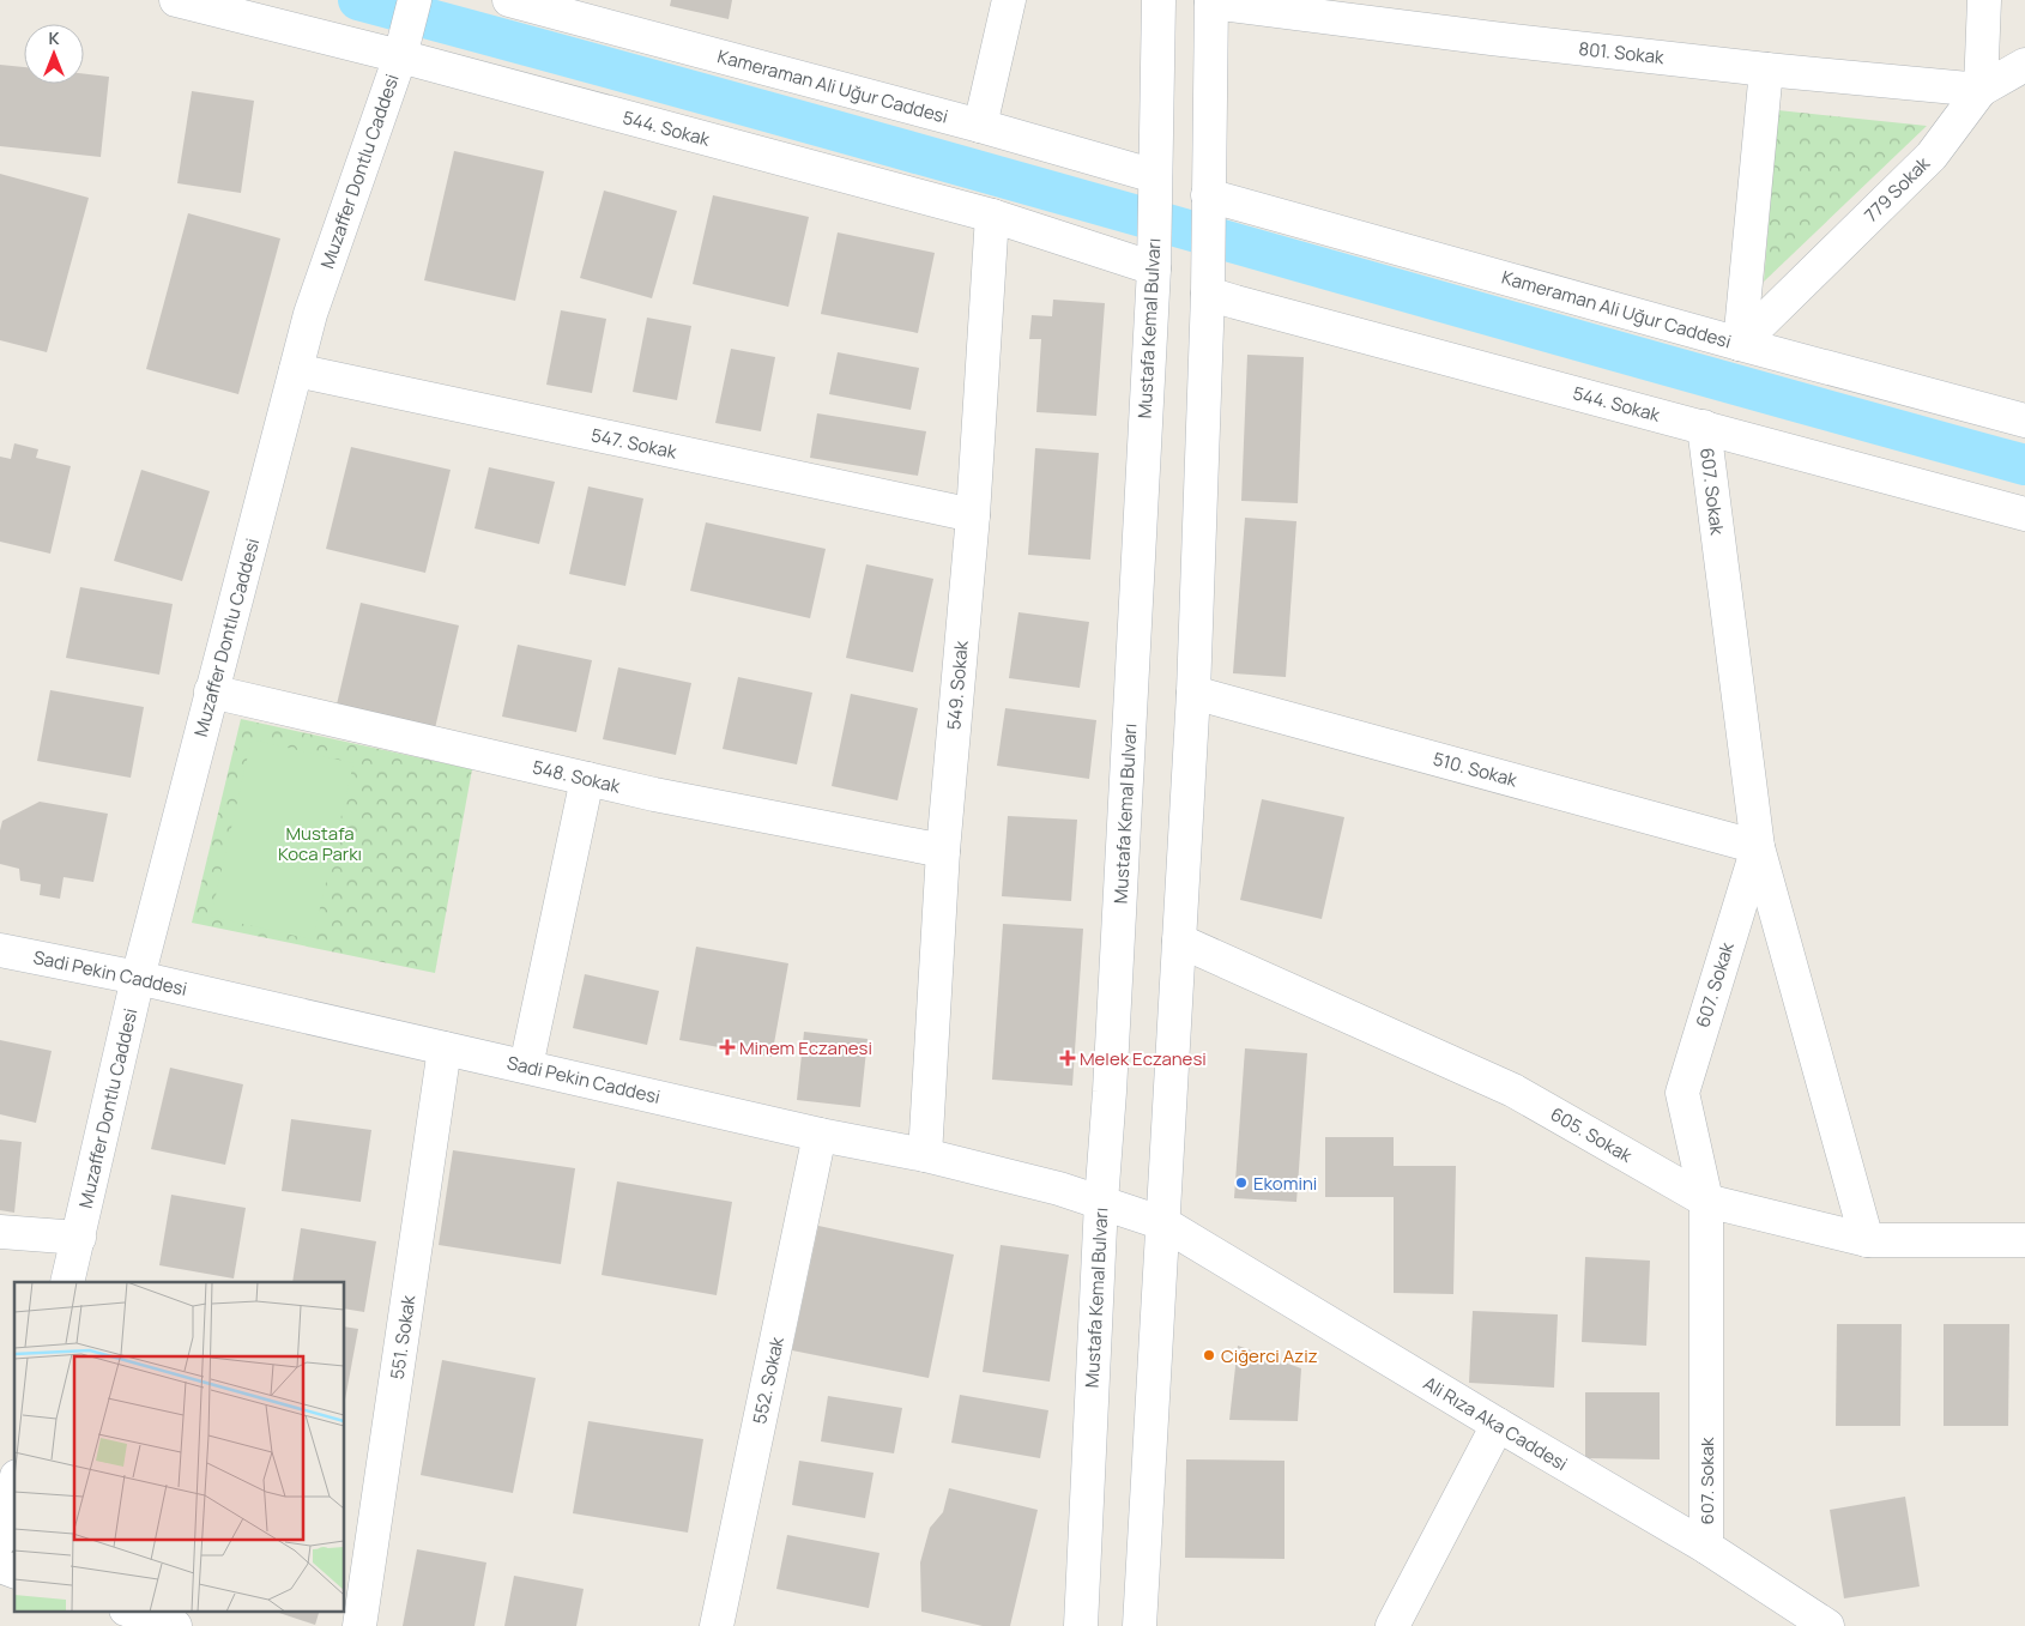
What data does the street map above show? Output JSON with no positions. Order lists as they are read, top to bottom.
{
  "streets": {
    "street": [
      "801. Sokak",
      "Kameraman Ali Uğur Caddesi",
      "544. Sokak",
      "Muzaffer Dontlu Caddesi",
      "779 Sokak",
      "Mustafa Kemal Bulvarı",
      "547. Sokak",
      "607. Sokak",
      "549. Sokak",
      "510. Sokak",
      "548. Sokak",
      "Sadi Pekin Caddesi",
      "605. Sokak",
      "551. Sokak",
      "552. Sokak",
      "Ali Rıza Aka Caddesi"
    ]
  },
  "crossings": [
    ["801. Sokak", "779 Sokak"],
    ["Kameraman Ali Uğur Caddesi", "779 Sokak"],
    ["Kameraman Ali Uğur Caddesi", "Mustafa Kemal Bulvarı"],
    ["544. Sokak", "Muzaffer Dontlu Caddesi"],
    ["544. Sokak", "Mustafa Kemal Bulvarı"],
    ["544. Sokak", "607. Sokak"],
    ["544. Sokak", "549. Sokak"],
    ["Muzaffer Dontlu Caddesi", "547. Sokak"],
    ["Muzaffer Dontlu Caddesi", "548. Sokak"],
    ["Muzaffer Dontlu Caddesi", "Sadi Pekin Caddesi"],
    ["Mustafa Kemal Bulvarı", "Sadi Pekin Caddesi"],
    ["547. Sokak", "549. Sokak"],
    ["607. Sokak", "510. Sokak"],
    ["607. Sokak", "605. Sokak"],
    ["607. Sokak", "Ali Rıza Aka Caddesi"],
    ["549. Sokak", "548. Sokak"],
    ["549. Sokak", "Sadi Pekin Caddesi"],
    ["Sadi Pekin Caddesi", "551. Sokak"],
    ["Sadi Pekin Caddesi", "552. Sokak"],
    ["Sadi Pekin Caddesi", "Ali Rıza Aka Caddesi"]
  ],
  "parks": ["Mustafa Koca Parkı"],
  "places": {
    "health": ["Minem Eczanesi", "Melek Eczanesi"],
    "other": ["Ekomini", "Ciğerci Aziz"]
  },
  "north": "top"
}
